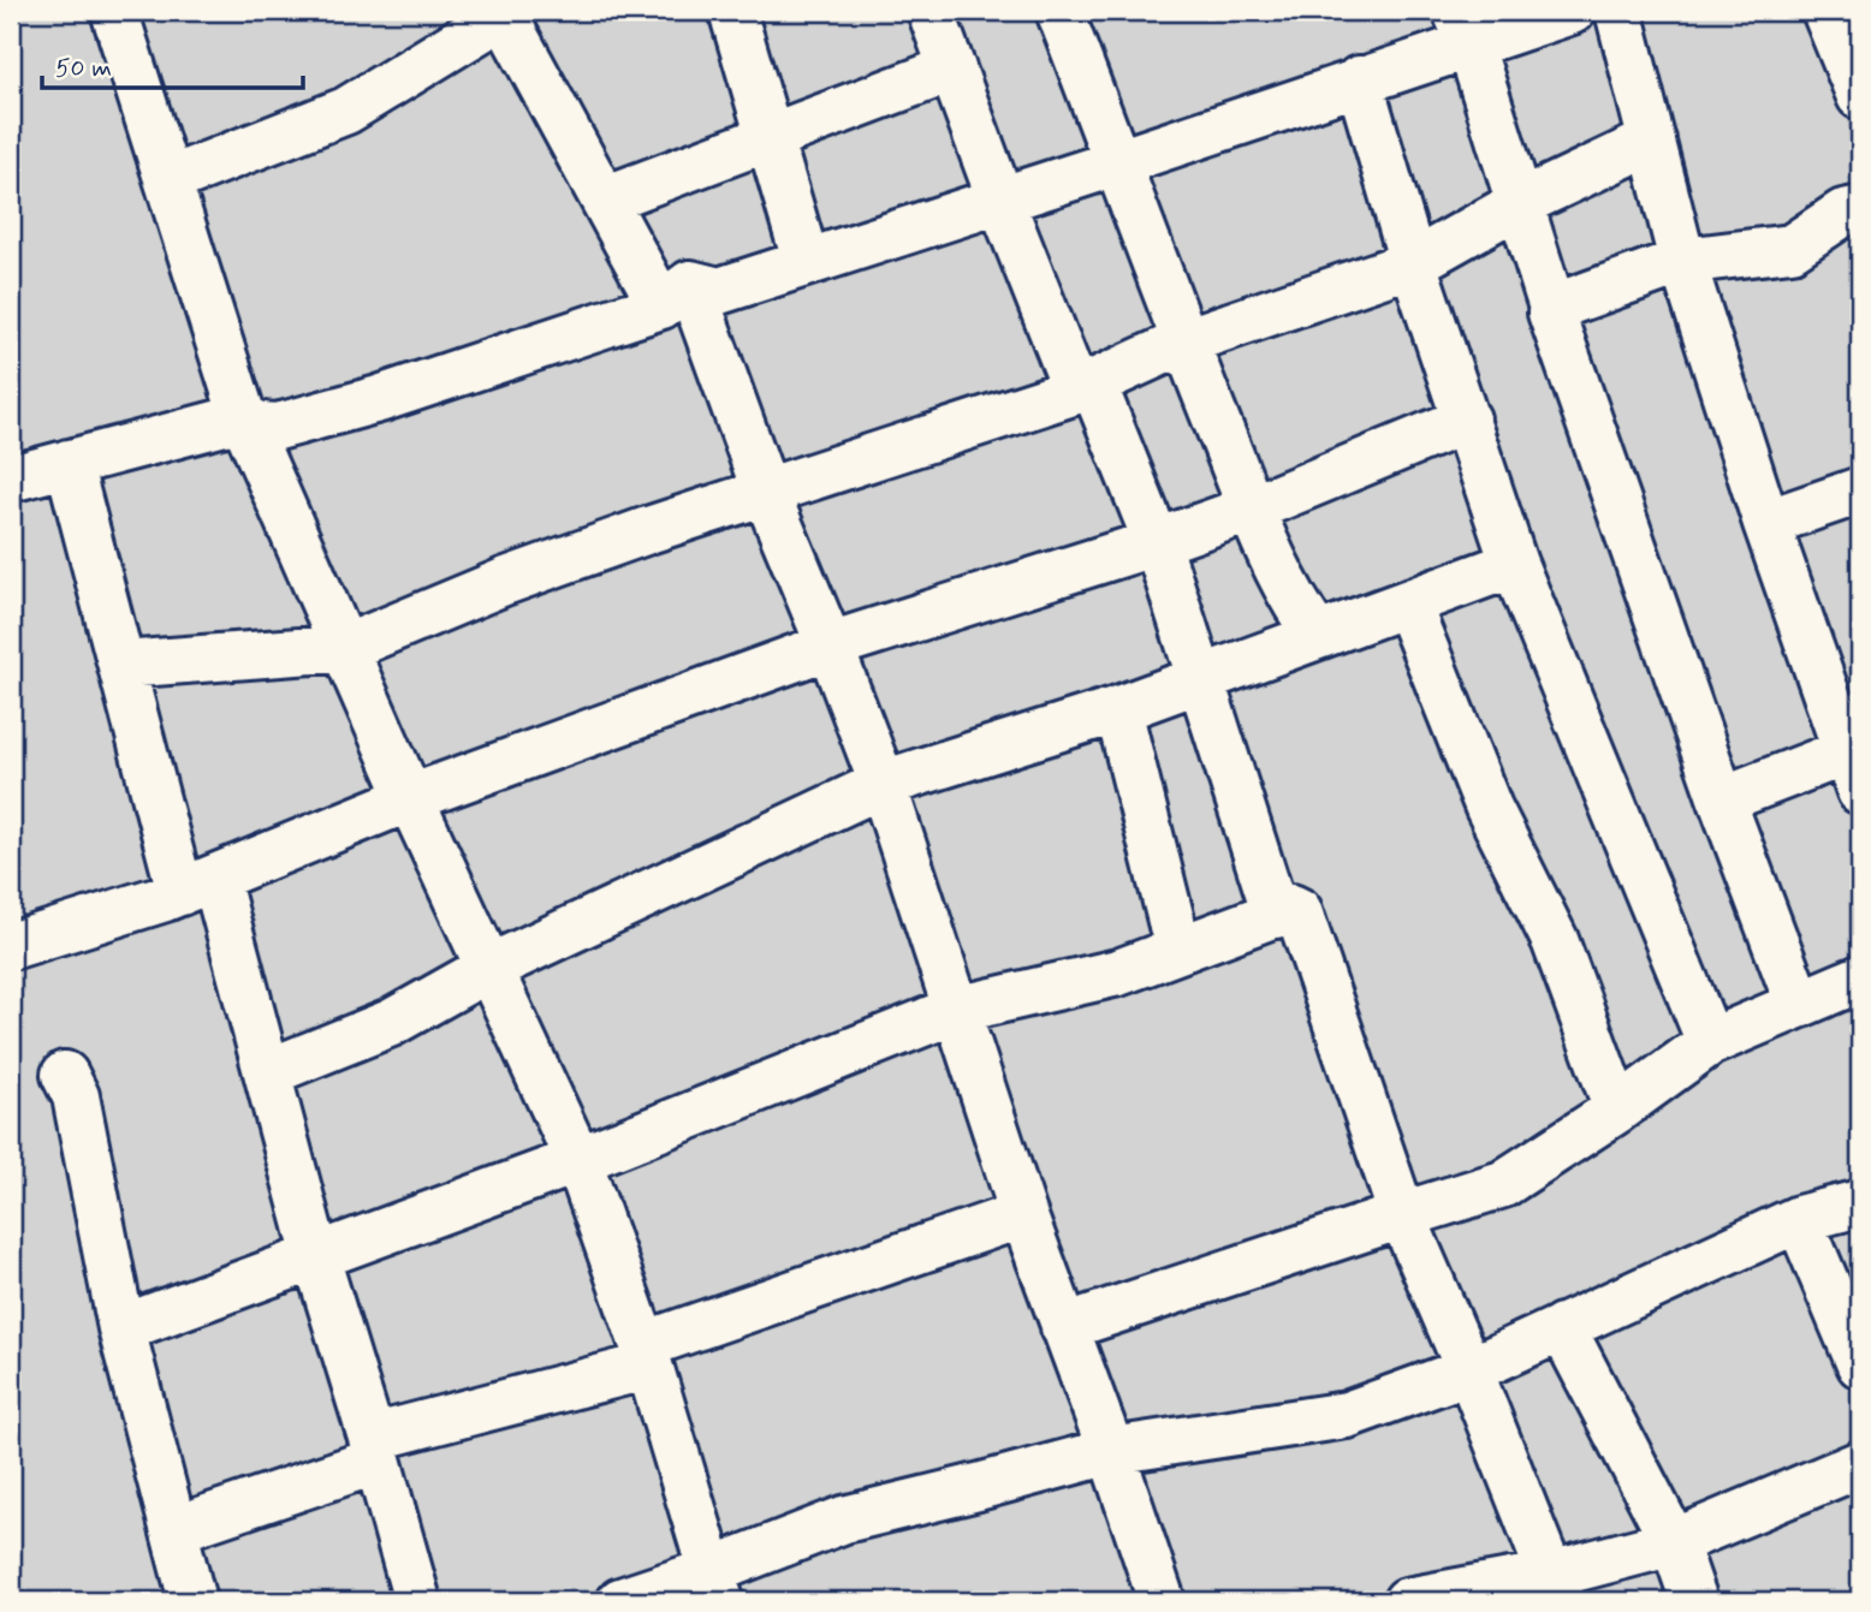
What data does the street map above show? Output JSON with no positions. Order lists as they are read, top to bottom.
{
  "scale_bar": "50 m"
}
